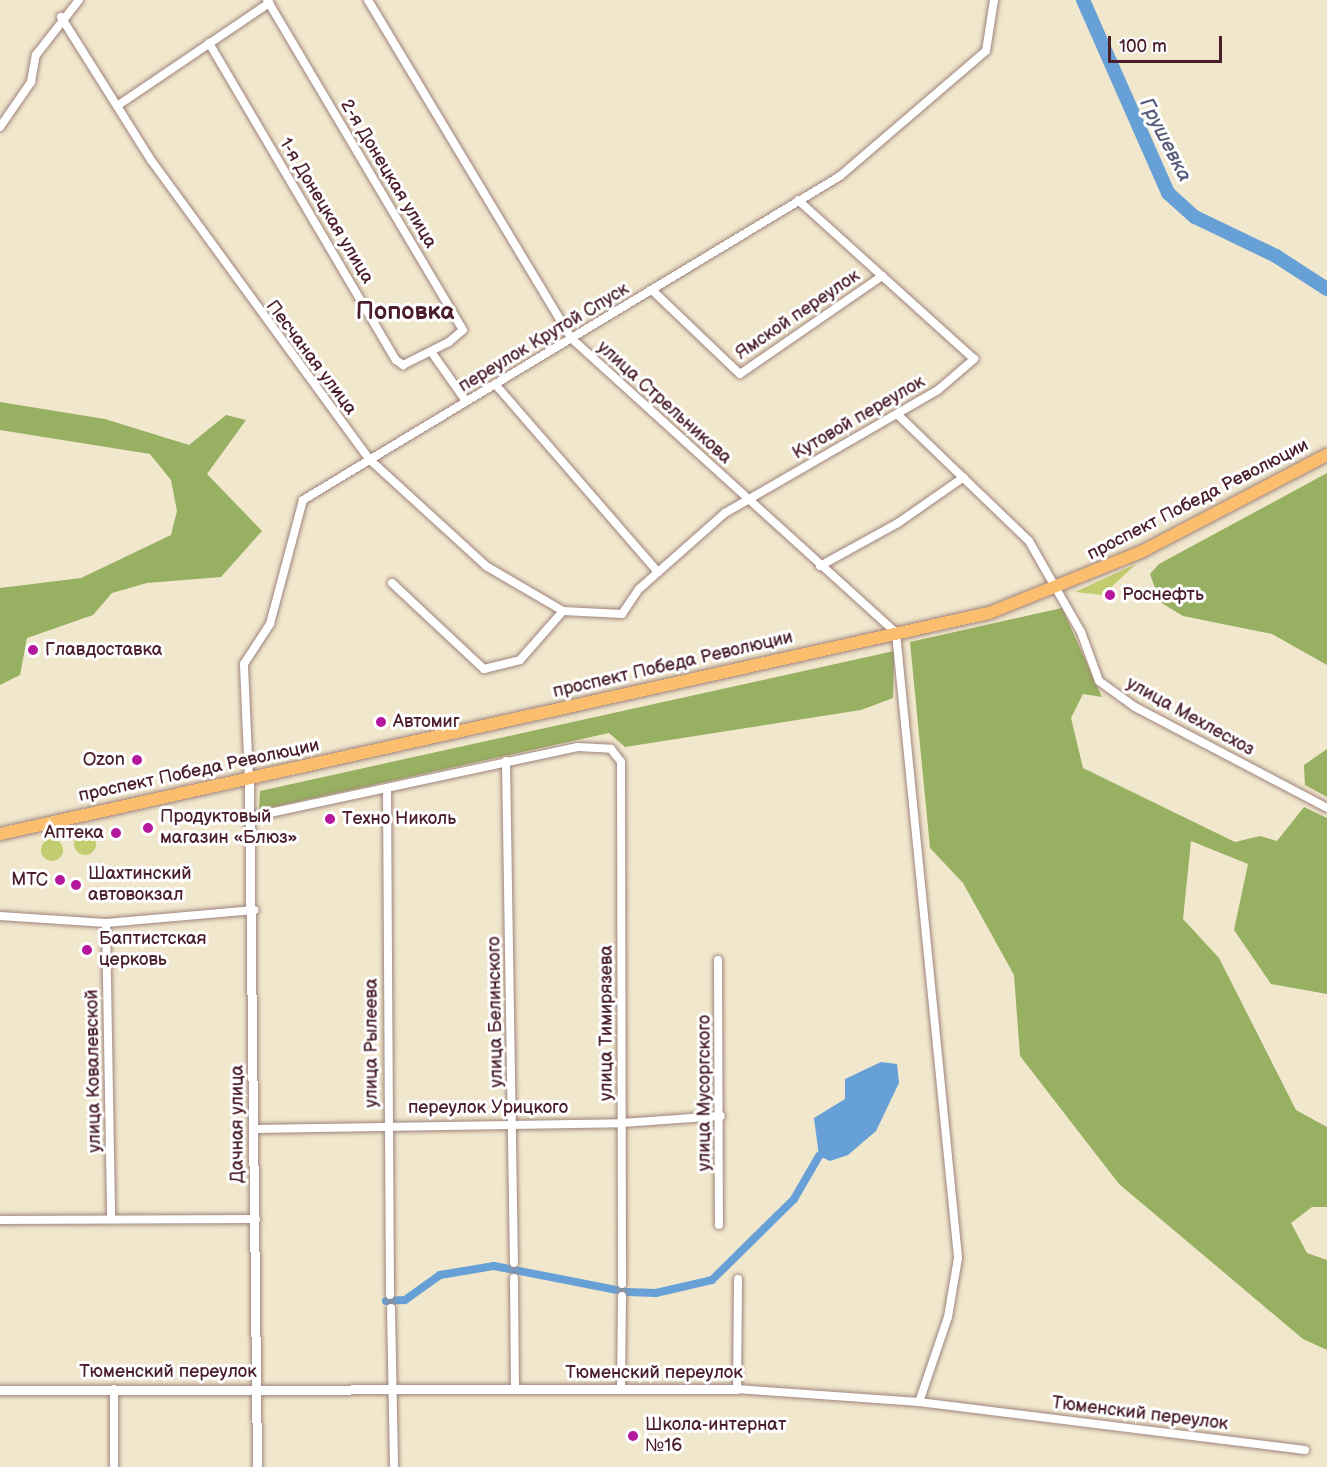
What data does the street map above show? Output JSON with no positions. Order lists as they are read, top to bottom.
{
  "streets": {
    "main road": ["проспект Победа Революции"],
    "street": [
      "2-я Донецкая улица",
      "1-я Донецкая улица",
      "Ямской переулок",
      "переулок Крутой Спуск",
      "Песчаная улица",
      "улица Стрельникова",
      "Кутовой переулок",
      "улица Мехлесхоз",
      "улица Белинского",
      "улица Тимирязева",
      "улица Рылеева",
      "улица Ковалевской",
      "улица Мусоргского",
      "переулок Урицкого",
      "Дачная улица",
      "Тюменский переулок"
    ]
  },
  "crossings": [
    ["2-я Донецкая улица", "1-я Донецкая улица"],
    ["Ямской переулок", "переулок Крутой Спуск"],
    ["Ямской переулок", "Кутовой переулок"],
    ["переулок Крутой Спуск", "Песчаная улица"],
    ["переулок Крутой Спуск", "улица Стрельникова"],
    ["переулок Крутой Спуск", "проспект Победа Революции"],
    ["переулок Крутой Спуск", "Дачная улица"],
    ["Песчаная улица", "Кутовой переулок"],
    ["улица Стрельникова", "Кутовой переулок"],
    ["улица Стрельникова", "проспект Победа Революции"],
    ["Кутовой переулок", "улица Мехлесхоз"],
    ["проспект Победа Революции", "улица Мехлесхоз"],
    ["проспект Победа Революции", "Дачная улица"],
    ["улица Белинского", "улица Тимирязева"],
    ["улица Белинского", "переулок Урицкого"],
    ["улица Тимирязева", "переулок Урицкого"],
    ["улица Рылеева", "переулок Урицкого"],
    ["улица Мусоргского", "переулок Урицкого"],
    ["переулок Урицкого", "Дачная улица"],
    ["Дачная улица", "Тюменский переулок"]
  ],
  "districts": ["Поповка"],
  "water": ["Грушевка"],
  "places": [
    "Роснефть",
    "Главдоставка",
    "Автомиг",
    "Ozon",
    "Техно Николь",
    "Продуктовый магазин «Блюз»",
    "Аптека",
    "МТС",
    "Шахтинский автовокзал",
    "Баптистская церковь",
    "Школа-интернат №16"
  ],
  "scale_bar": "100 m"
}
